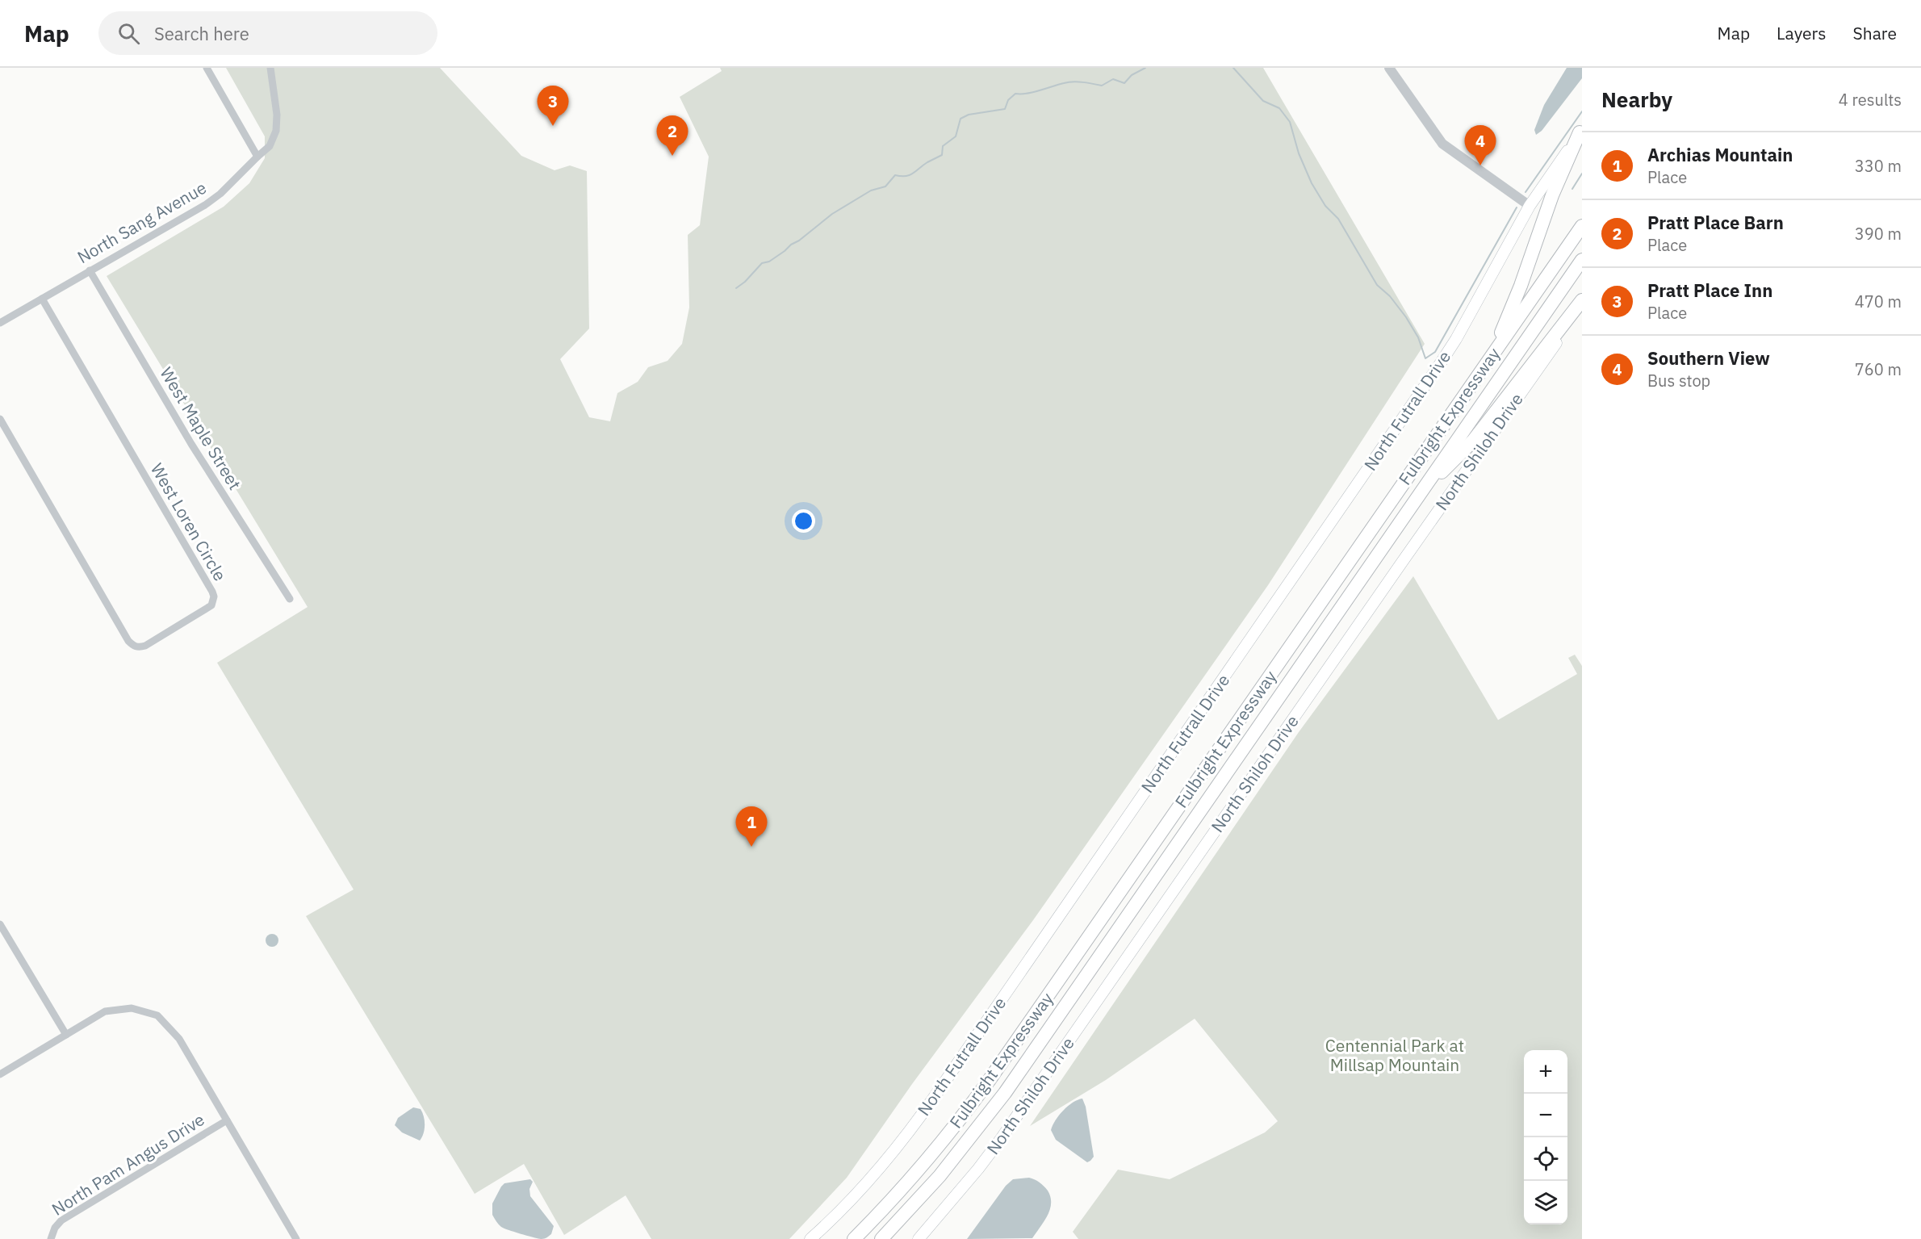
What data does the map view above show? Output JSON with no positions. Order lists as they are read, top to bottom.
{
  "streets": {
    "highway": ["Fulbright Expressway"],
    "main road": ["North Futrall Drive", "North Shiloh Drive"],
    "street": [
      "North Sang Avenue",
      "West Maple Street",
      "West Loren Circle",
      "North Pam Angus Drive"
    ]
  },
  "crossings": [
    ["North Sang Avenue", "West Maple Street"],
    ["North Sang Avenue", "West Loren Circle"]
  ],
  "parks": ["Centennial Park at Millsap Mountain"],
  "page": {
    "header": "Map",
    "search": "Search here",
    "nav": ["Map", "Layers", "Share"],
    "heading": ["Nearby", "4 results"],
    "pins": [
      "3",
      "2",
      "4",
      "1"
    ],
    "list": [
      {
        "mark": "1",
        "name": "Archias Mountain",
        "note": "Place",
        "value": "330 m"
      },
      {
        "mark": "2",
        "name": "Pratt Place Barn",
        "note": "Place",
        "value": "390 m"
      },
      {
        "mark": "3",
        "name": "Pratt Place Inn",
        "note": "Place",
        "value": "470 m"
      },
      {
        "mark": "4",
        "name": "Southern View",
        "note": "Bus stop",
        "value": "760 m"
      }
    ],
    "map_buttons": ["+", "−"]
  }
}
